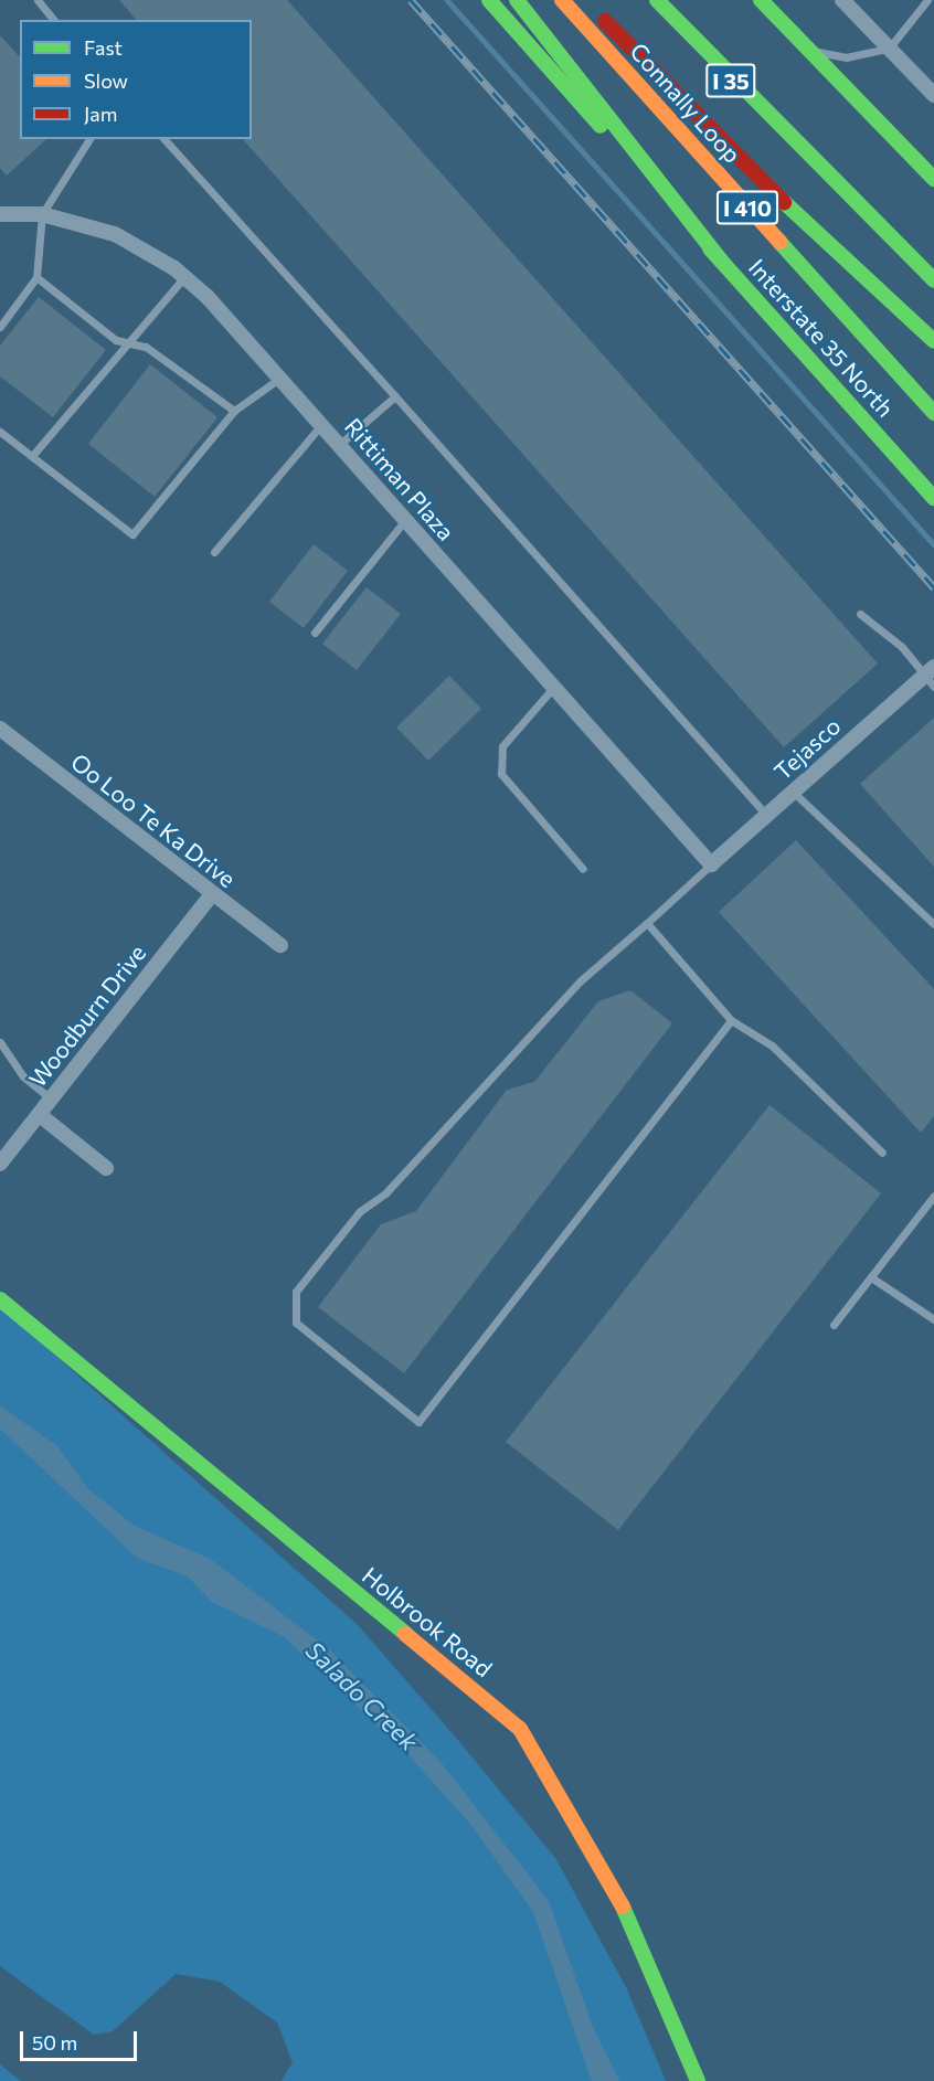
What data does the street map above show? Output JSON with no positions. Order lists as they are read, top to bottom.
{
  "streets": {
    "main road": [
      "I 35",
      "Connally Loop",
      "I 410",
      "Interstate 35 North",
      "Holbrook Road"
    ],
    "street": [
      "Rittiman Plaza",
      "Tejasco",
      "Oo Loo Te Ka Drive",
      "Woodburn Drive"
    ]
  },
  "crossings": [
    ["Rittiman Plaza", "Tejasco"],
    ["Oo Loo Te Ka Drive", "Woodburn Drive"]
  ],
  "water": ["Salado Creek"],
  "legend": ["Fast", "Slow", "Jam"],
  "scale_bar": "50 m"
}
